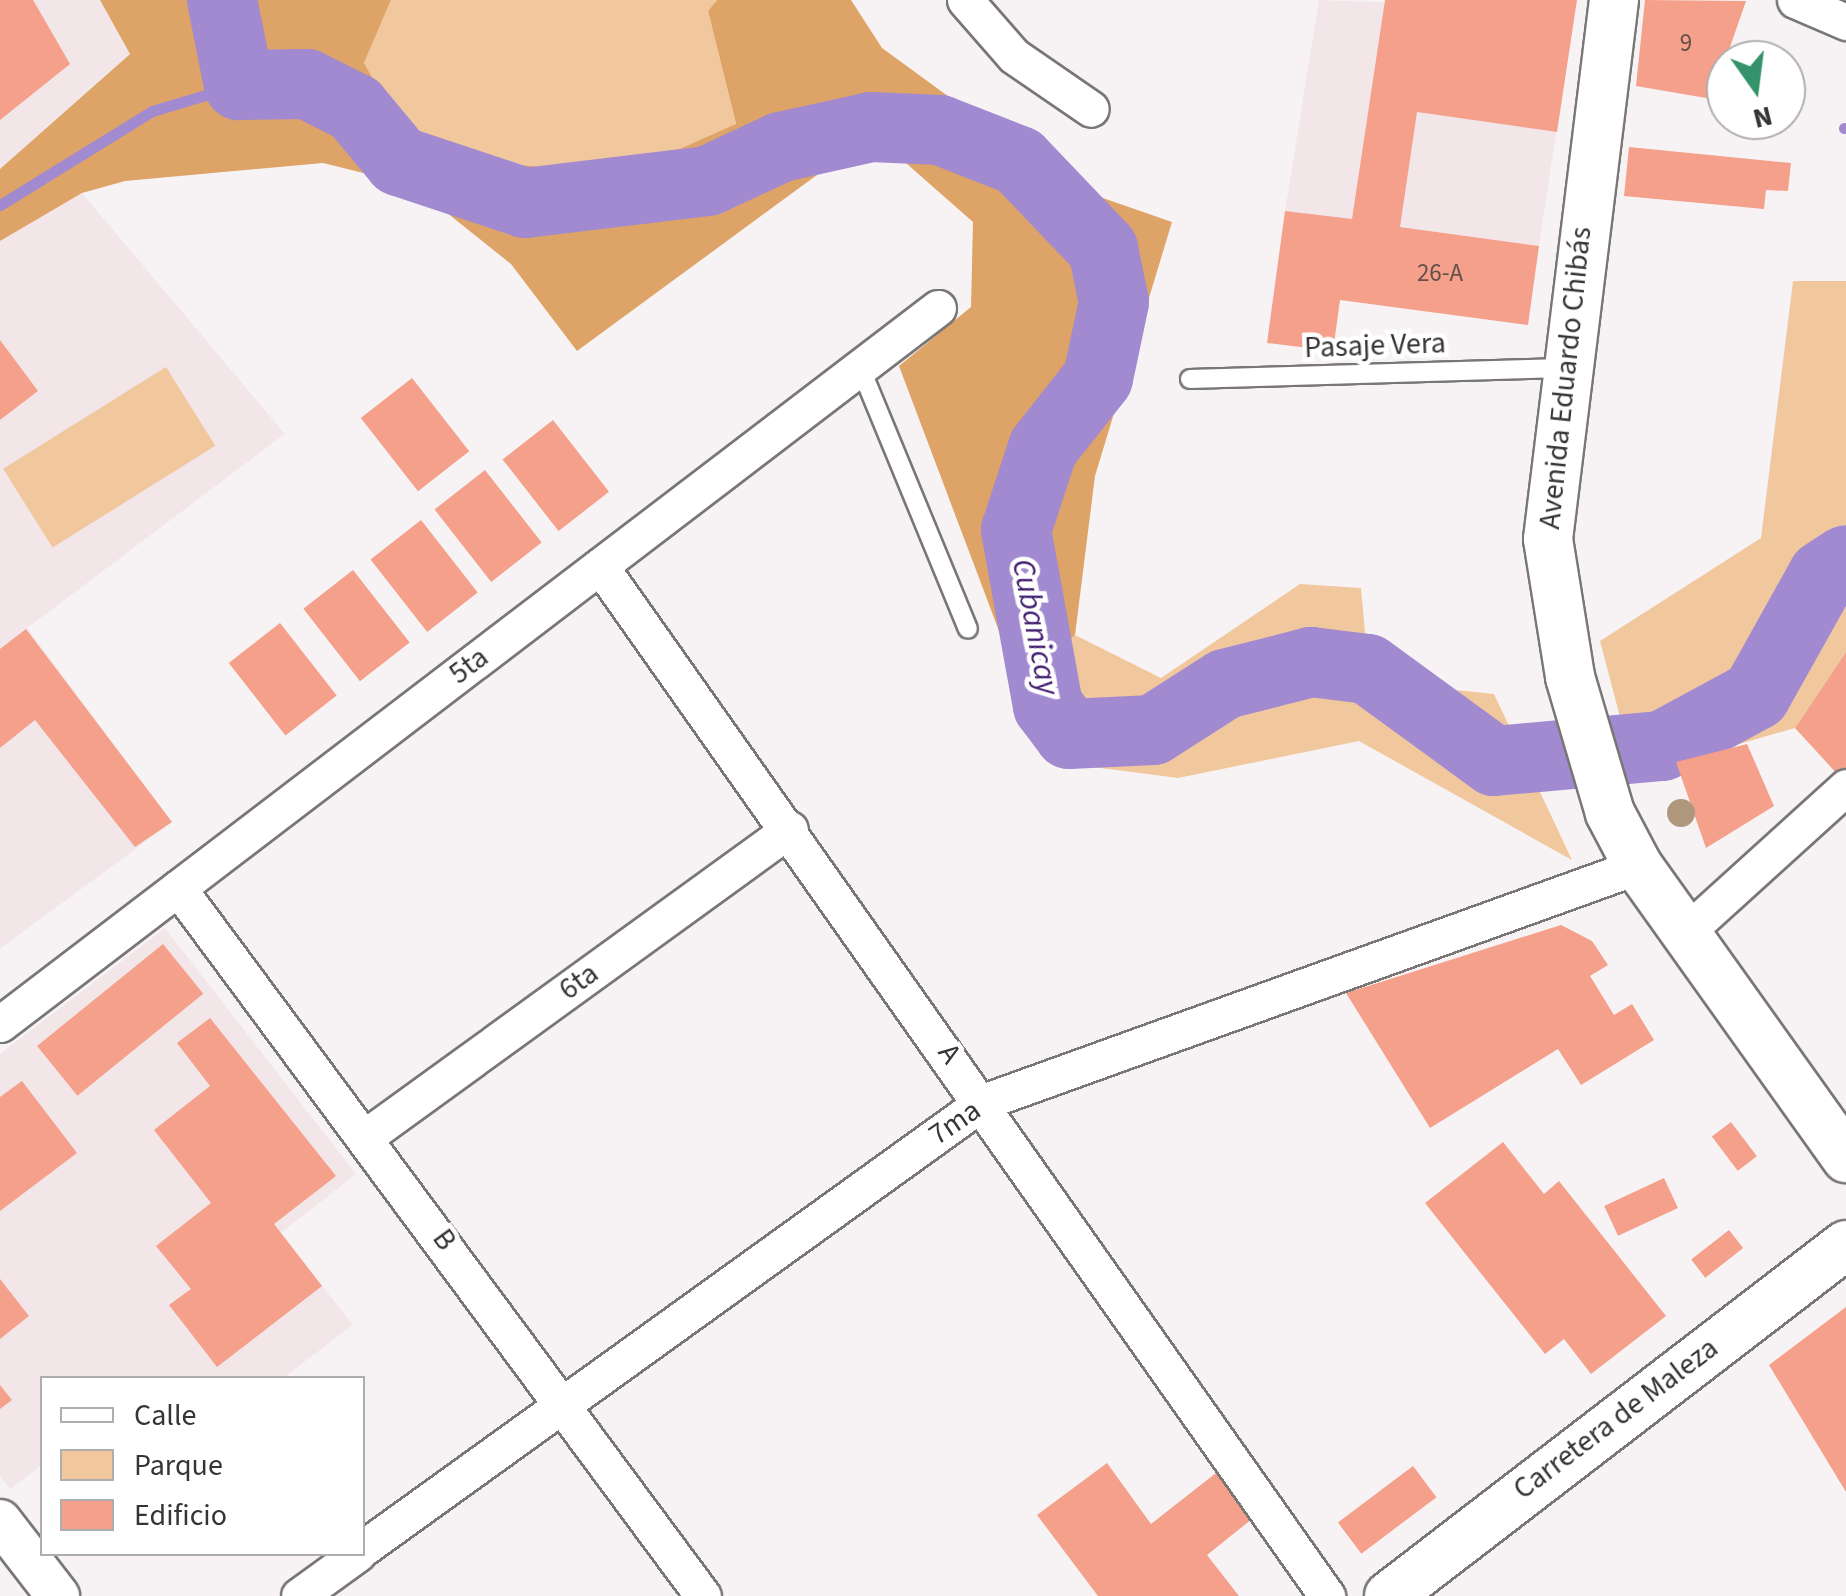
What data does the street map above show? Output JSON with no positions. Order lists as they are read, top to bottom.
{
  "streets": {
    "main road": ["Avenida Eduardo Chibás", "Carretera de Maleza"],
    "street": [
      "5ta",
      "6ta",
      "A",
      "7ma",
      "B"
    ],
    "lane": ["Pasaje Vera"]
  },
  "crossings": [
    ["Pasaje Vera", "Avenida Eduardo Chibás"],
    ["Avenida Eduardo Chibás", "7ma"],
    ["5ta", "A"],
    ["5ta", "B"],
    ["6ta", "A"],
    ["6ta", "B"],
    ["A", "7ma"],
    ["7ma", "B"]
  ],
  "water": ["Cubanicay"],
  "house_numbers": ["9", "26-A"],
  "legend": ["Calle", "Parque", "Edificio"],
  "north": "bottom"
}
